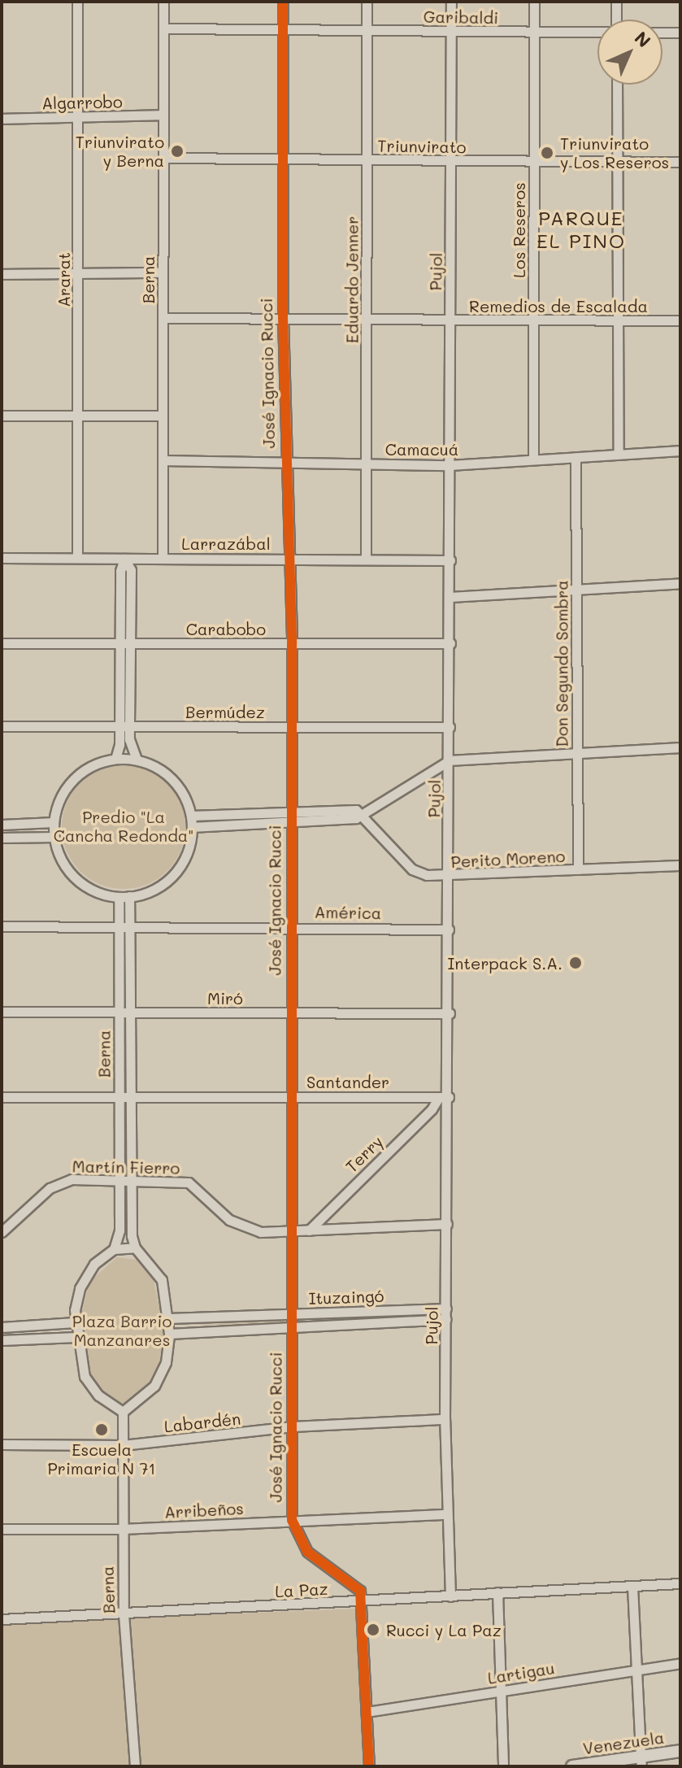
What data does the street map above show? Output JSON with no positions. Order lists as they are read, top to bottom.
{
  "streets": {
    "main road": ["Venezuela"],
    "street": [
      "Garibaldi",
      "Algarrobo",
      "Triunvirato",
      "Los Reseros",
      "Pujol",
      "Ararat",
      "Berna",
      "Eduardo Jenner",
      "Remedios de Escalada",
      "José Ignacio Rucci",
      "Camacuá",
      "Larrazábal",
      "Carabobo",
      "Don Segundo Sombra",
      "Bermúdez",
      "Perito Moreno",
      "América",
      "Miró",
      "Santander",
      "Terry",
      "Martín Fierro",
      "Ituzaingó",
      "Labardén",
      "Arribeños",
      "La Paz",
      "Lartigau"
    ]
  },
  "crossings": [
    ["Garibaldi", "Los Reseros"],
    ["Garibaldi", "Pujol"],
    ["Garibaldi", "Berna"],
    ["Garibaldi", "Eduardo Jenner"],
    ["Garibaldi", "José Ignacio Rucci"],
    ["Algarrobo", "Ararat"],
    ["Algarrobo", "Berna"],
    ["Triunvirato", "Los Reseros"],
    ["Triunvirato", "Pujol"],
    ["Triunvirato", "Berna"],
    ["Triunvirato", "Eduardo Jenner"],
    ["Triunvirato", "José Ignacio Rucci"],
    ["Los Reseros", "Remedios de Escalada"],
    ["Los Reseros", "Camacuá"],
    ["Pujol", "Remedios de Escalada"],
    ["Pujol", "Camacuá"],
    ["Pujol", "Larrazábal"],
    ["Pujol", "Carabobo"],
    ["Pujol", "Bermúdez"],
    ["Pujol", "Perito Moreno"],
    ["Pujol", "América"],
    ["Pujol", "Miró"],
    ["Pujol", "Santander"],
    ["Pujol", "Terry"],
    ["Pujol", "Martín Fierro"],
    ["Pujol", "Ituzaingó"],
    ["Pujol", "Labardén"],
    ["Pujol", "Arribeños"],
    ["Pujol", "La Paz"],
    ["Ararat", "Larrazábal"],
    ["Berna", "Remedios de Escalada"],
    ["Berna", "Camacuá"],
    ["Berna", "Larrazábal"],
    ["Berna", "América"],
    ["Berna", "Miró"],
    ["Berna", "Santander"],
    ["Berna", "Martín Fierro"],
    ["Berna", "Ituzaingó"],
    ["Berna", "Labardén"],
    ["Berna", "Arribeños"],
    ["Berna", "La Paz"],
    ["Eduardo Jenner", "Remedios de Escalada"],
    ["Eduardo Jenner", "Camacuá"],
    ["Eduardo Jenner", "Larrazábal"],
    ["Remedios de Escalada", "José Ignacio Rucci"],
    ["José Ignacio Rucci", "Camacuá"],
    ["José Ignacio Rucci", "Larrazábal"],
    ["José Ignacio Rucci", "Carabobo"],
    ["José Ignacio Rucci", "Bermúdez"],
    ["José Ignacio Rucci", "América"],
    ["José Ignacio Rucci", "Miró"],
    ["José Ignacio Rucci", "Santander"],
    ["José Ignacio Rucci", "Martín Fierro"],
    ["José Ignacio Rucci", "Ituzaingó"],
    ["José Ignacio Rucci", "Labardén"],
    ["José Ignacio Rucci", "Arribeños"],
    ["José Ignacio Rucci", "La Paz"],
    ["Camacuá", "Don Segundo Sombra"],
    ["Don Segundo Sombra", "Perito Moreno"],
    ["Santander", "Terry"],
    ["Terry", "Martín Fierro"]
  ],
  "districts": ["PARQUE EL PINO"],
  "parks": ["Predio \"La Cancha Redonda\"", "Plaza Barrio Manzanares"],
  "places": [
    "Triunvirato y Berna",
    "Triunvirato y Los Reseros",
    "Interpack S.A.",
    "Escuela Primaria N 71",
    "Rucci y La Paz"
  ],
  "north": "top right"
}
